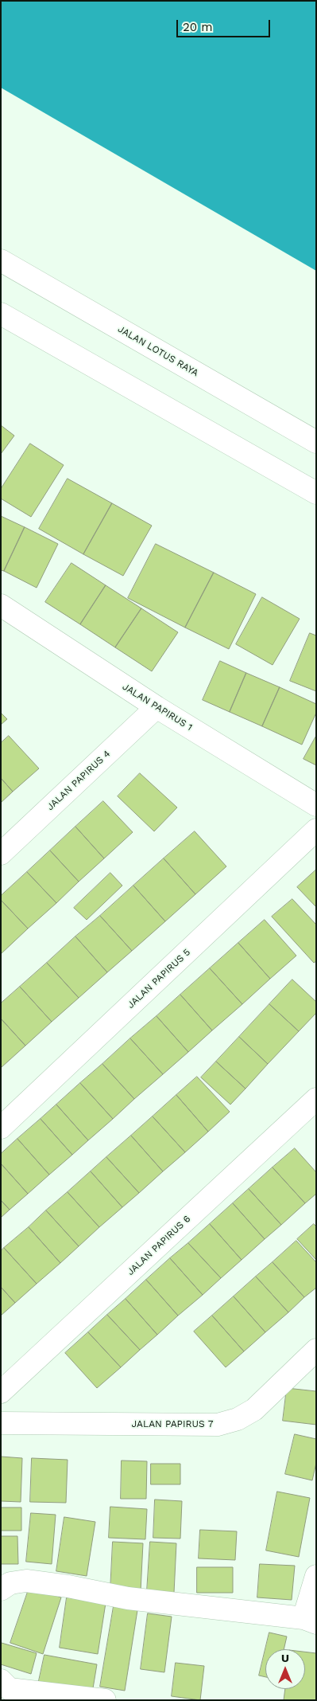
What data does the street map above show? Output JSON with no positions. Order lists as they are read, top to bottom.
{
  "streets": {
    "street": [
      "JALAN LOTUS RAYA",
      "JALAN PAPIRUS 1",
      "JALAN PAPIRUS 4",
      "JALAN PAPIRUS 5",
      "JALAN PAPIRUS 6",
      "JALAN PAPIRUS 7"
    ]
  },
  "crossings": [
    ["JALAN PAPIRUS 1", "JALAN PAPIRUS 4"]
  ],
  "scale_bar": "20 m",
  "north": "top"
}
